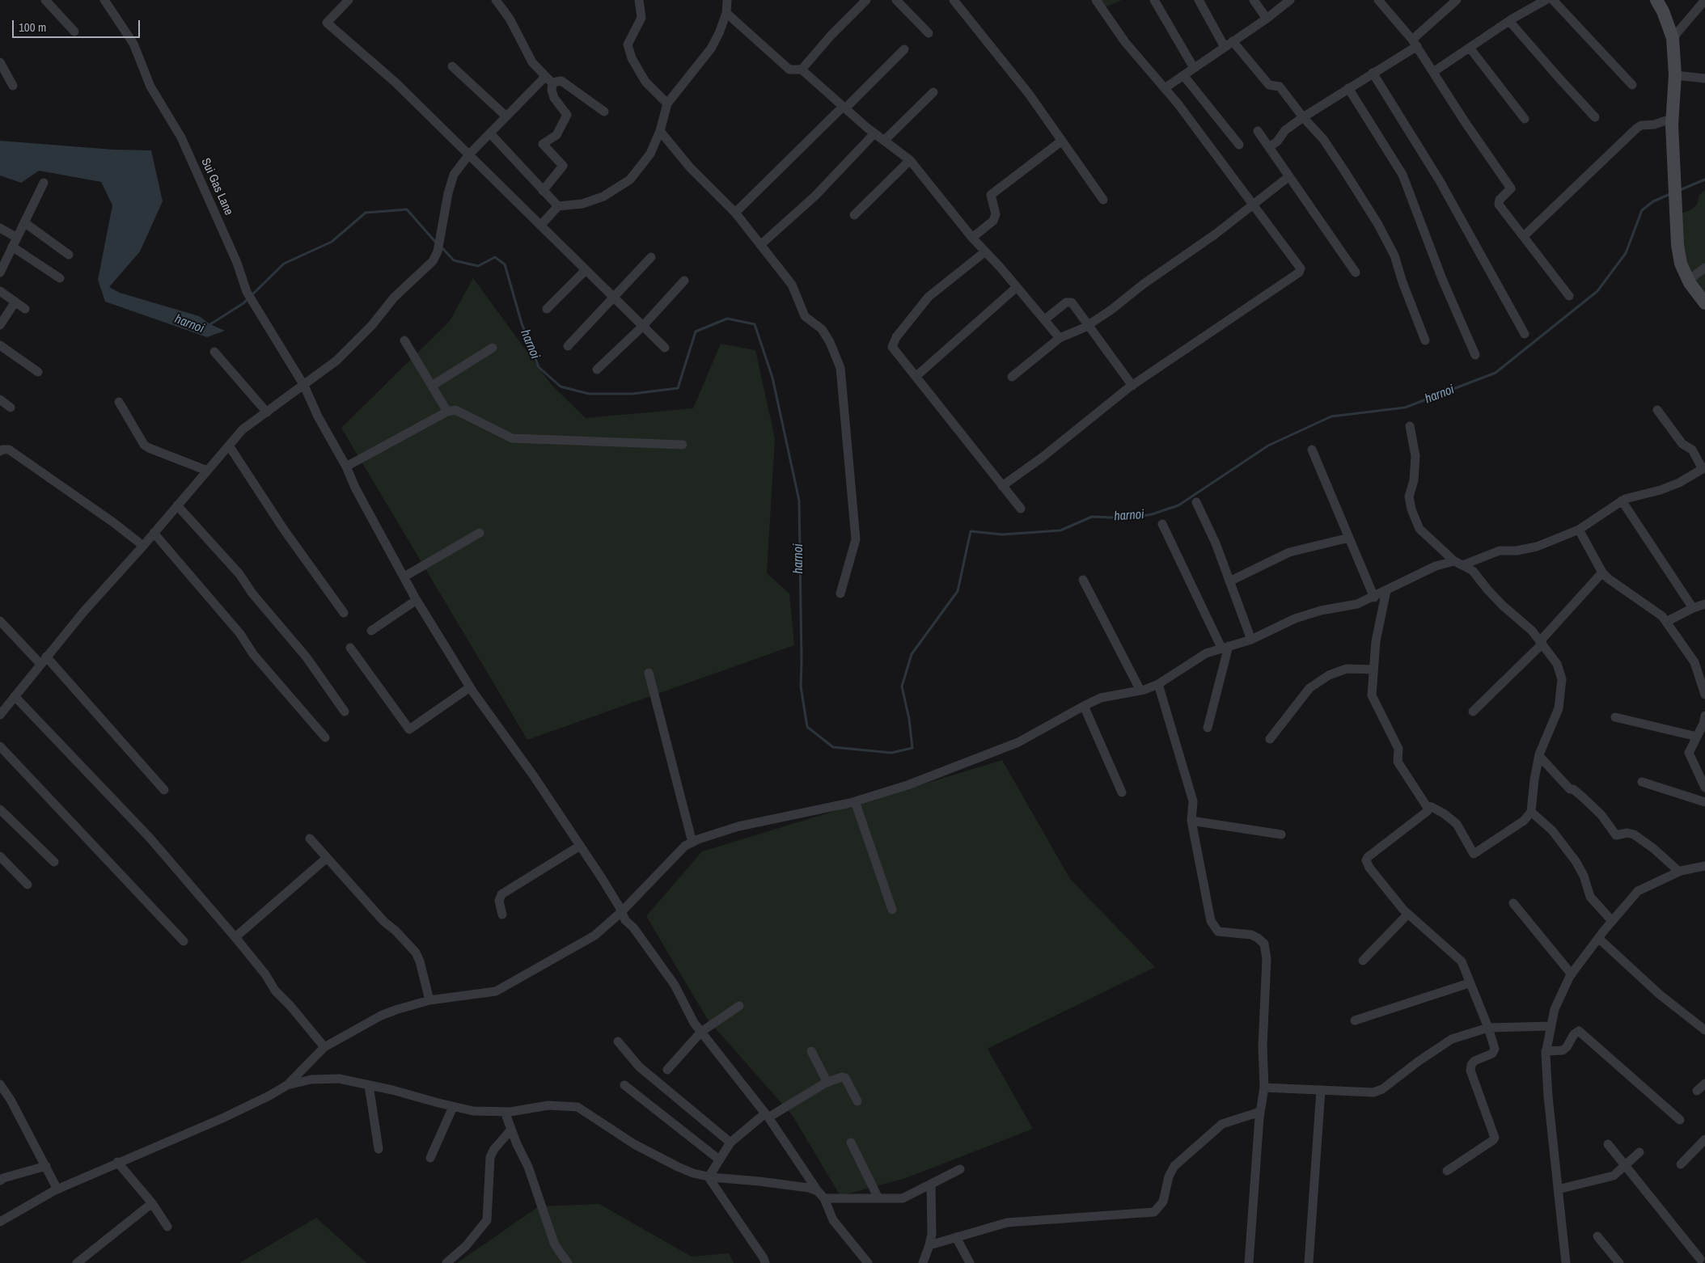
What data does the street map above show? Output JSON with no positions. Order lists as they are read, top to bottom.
{
  "streets": {
    "street": ["Sui Gas Lane"]
  },
  "water": ["harnoi"],
  "scale_bar": "100 m"
}
